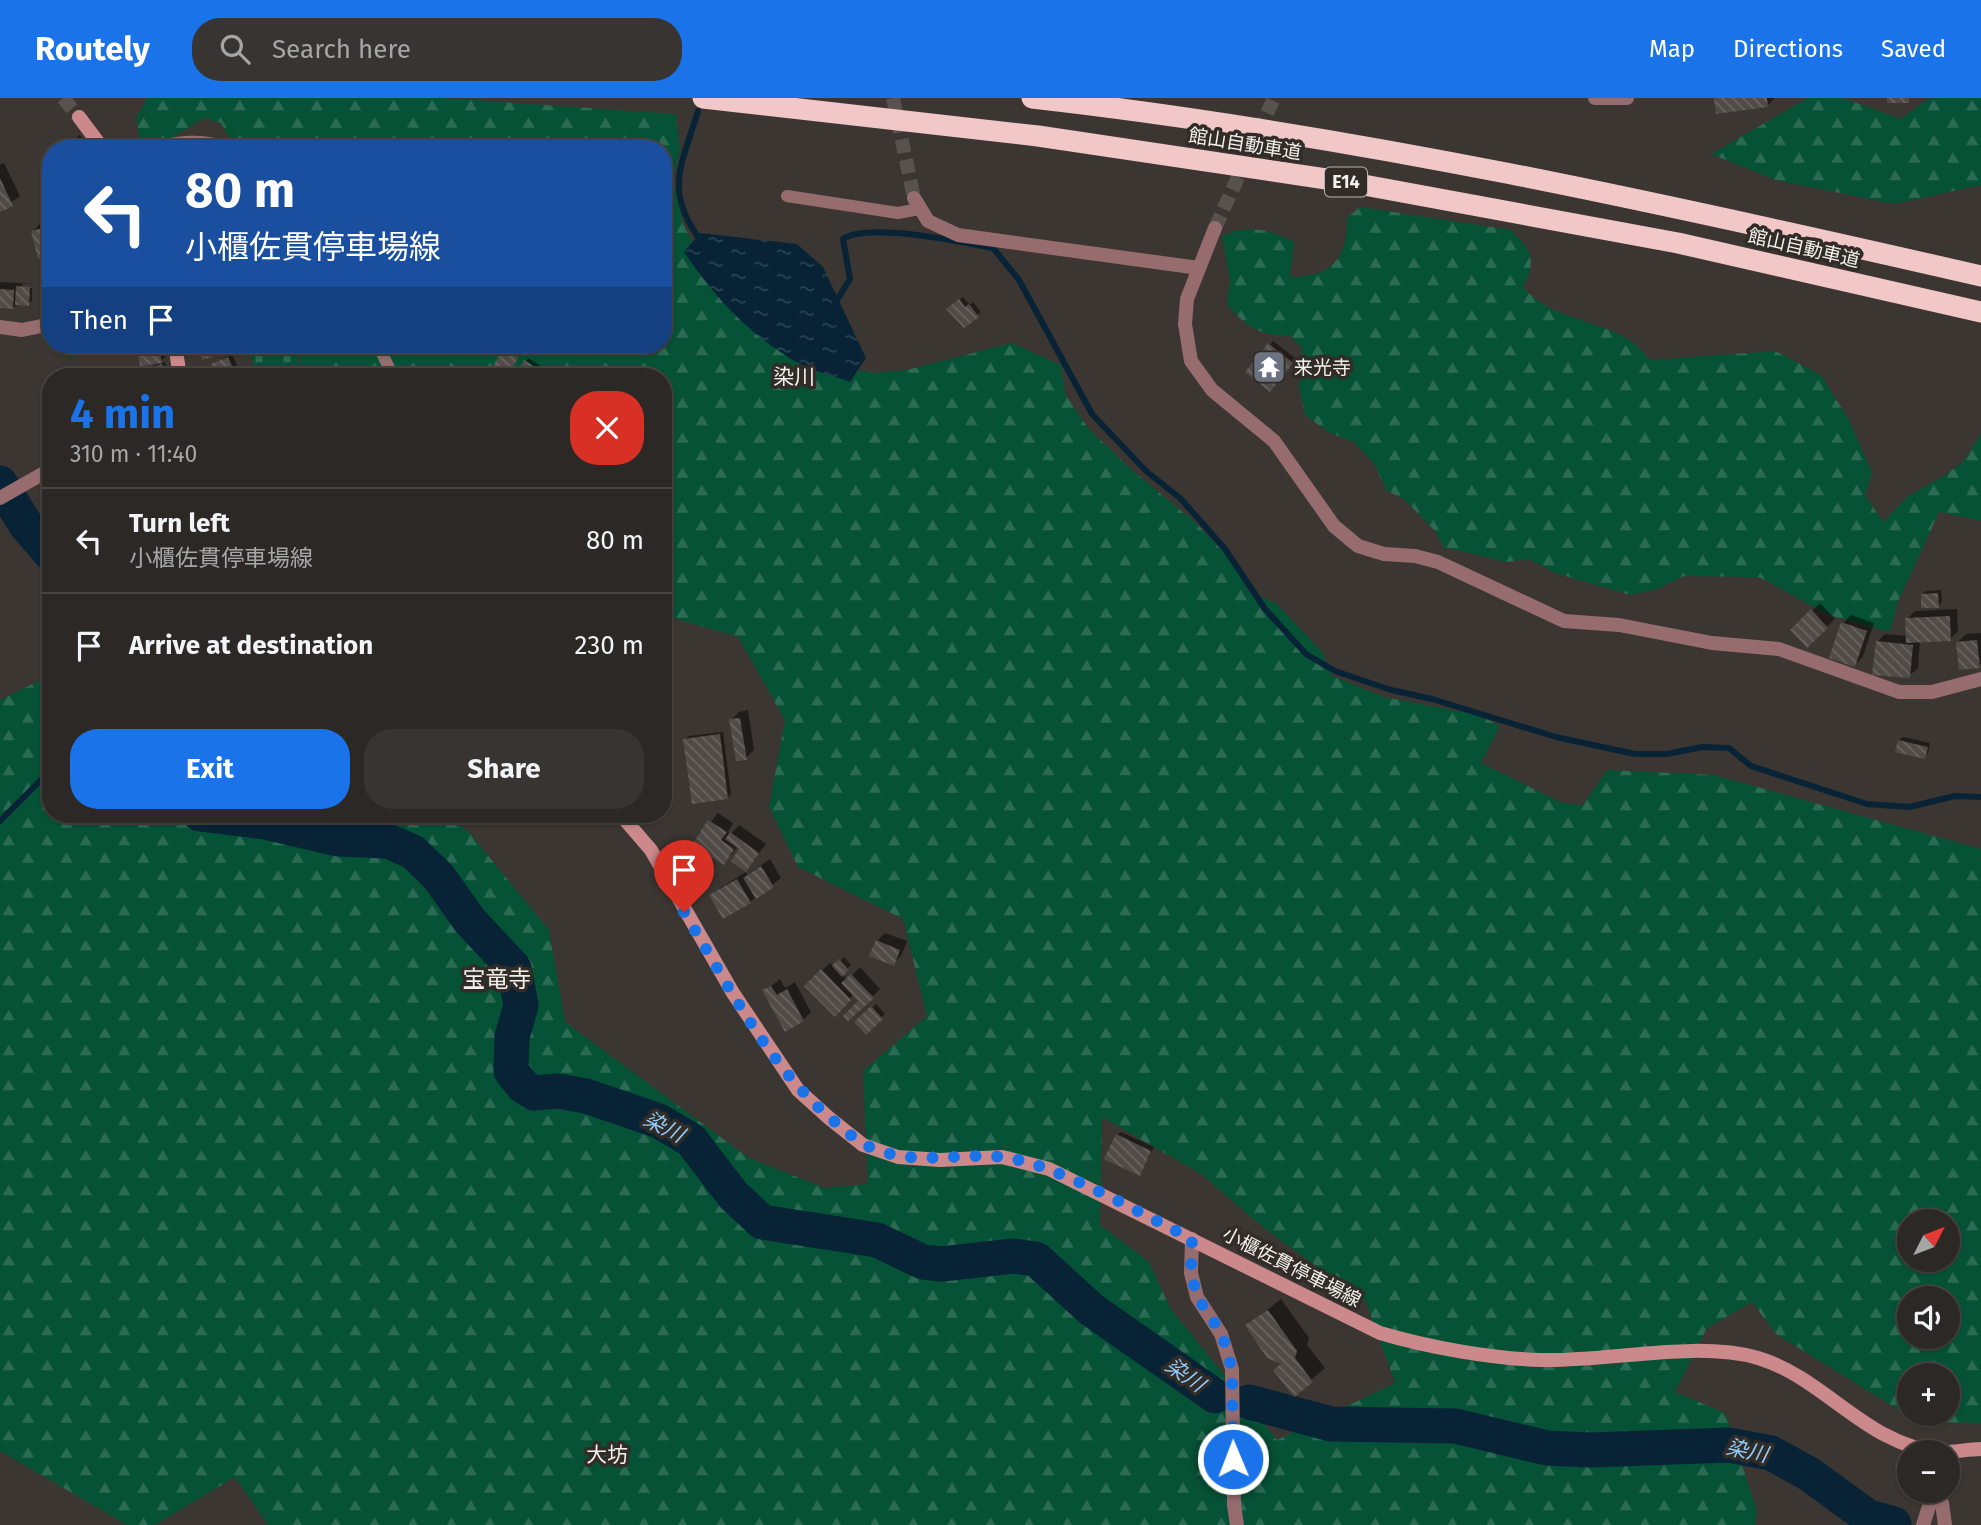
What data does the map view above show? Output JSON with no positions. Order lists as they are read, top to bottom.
{
  "streets": {
    "highway": ["館山自動車道", "E14"],
    "main road": ["小櫃佐貫停車場線"]
  },
  "districts": ["染川", "宝竜寺", "大坊"],
  "water": ["染川"],
  "places": {
    "temple": ["来光寺"]
  },
  "north": "top right",
  "page": {
    "header": "Routely",
    "search": "Search here",
    "nav": ["Map", "Directions", "Saved"],
    "turn": ["80 m", "小櫃佐貫停車場線"],
    "then": "Then",
    "heading": ["4 min", "310 m · 11:40"],
    "list": [
      {
        "name": "Turn left",
        "note": "小櫃佐貫停車場線",
        "value": "80 m"
      },
      {
        "name": "Arrive at destination",
        "value": "230 m"
      }
    ],
    "buttons": ["Exit", "Share"],
    "map_buttons": ["+", "−"]
  }
}
